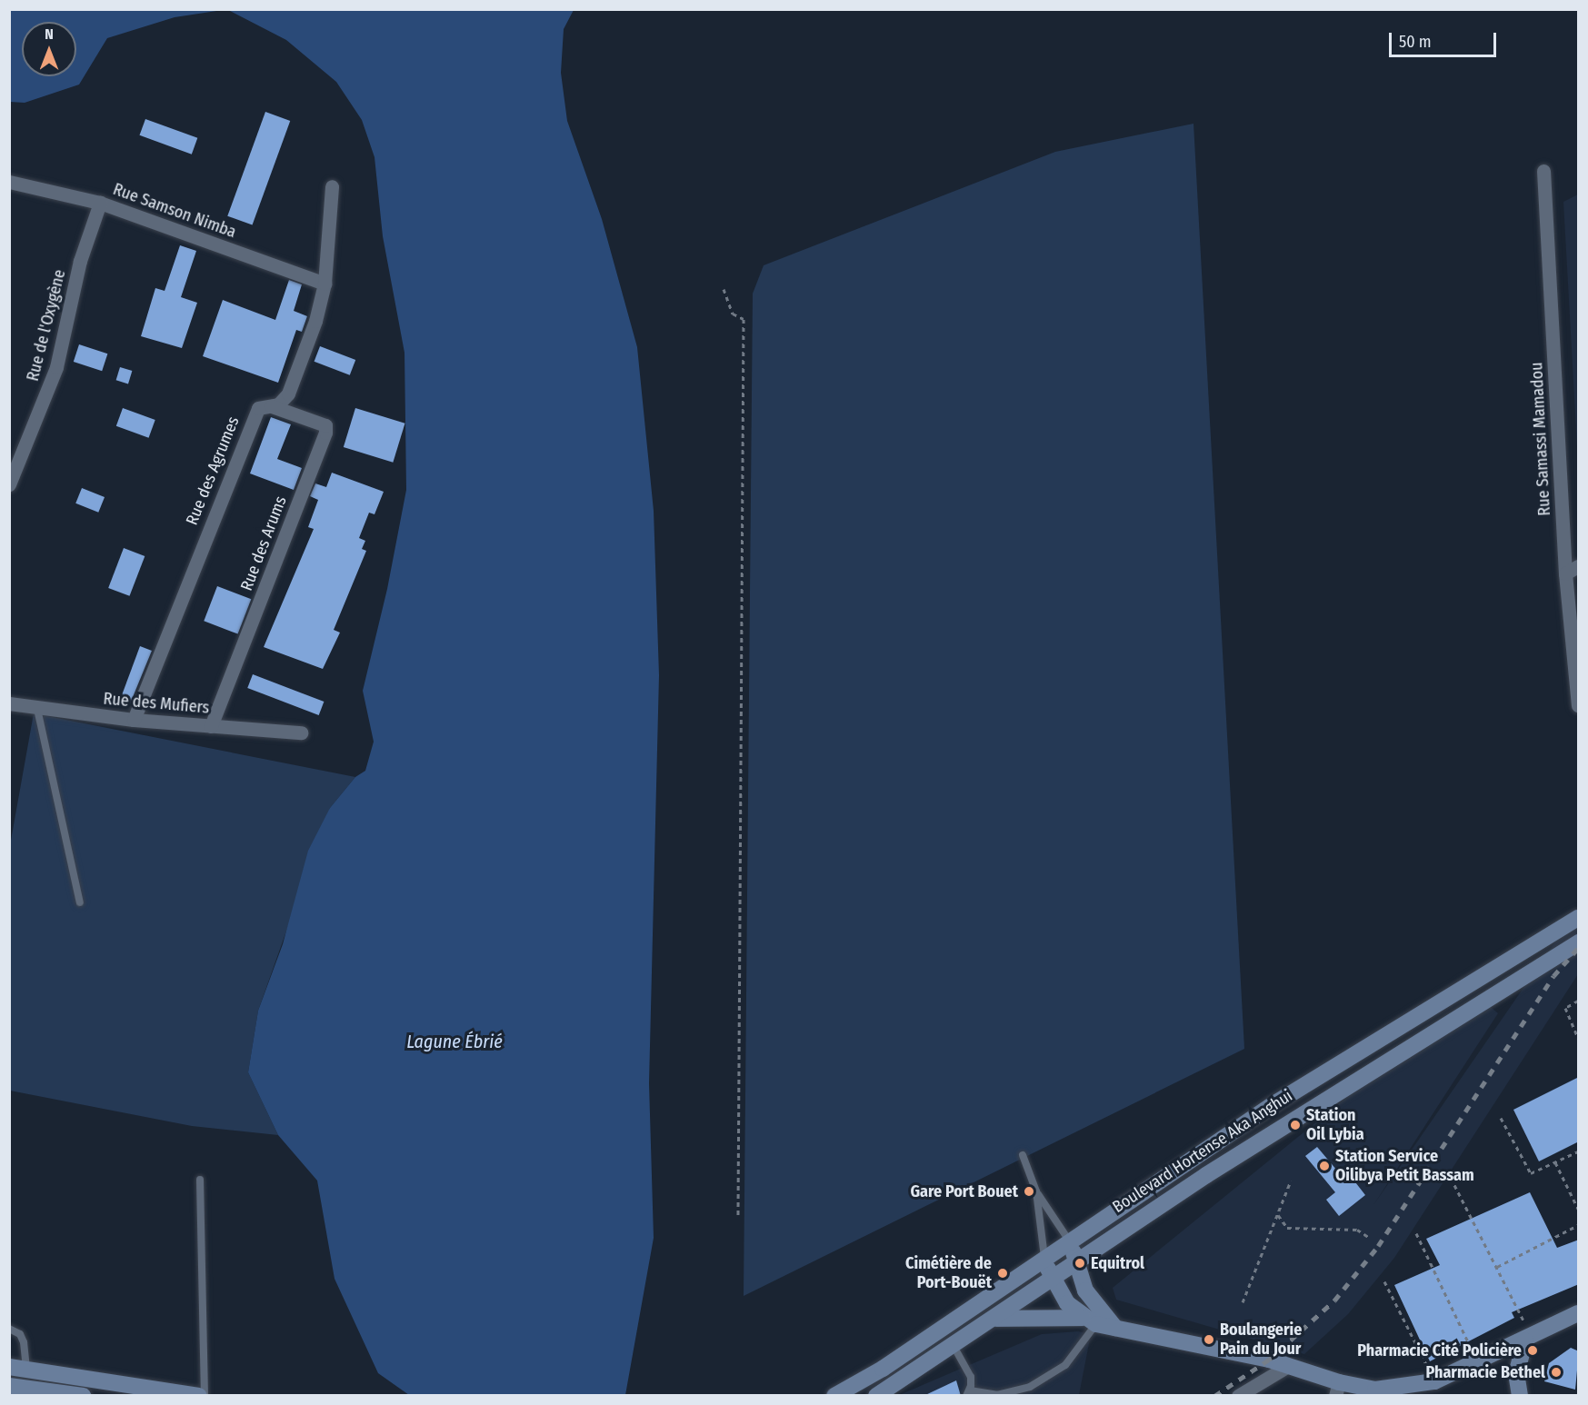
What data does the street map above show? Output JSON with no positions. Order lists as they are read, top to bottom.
{
  "streets": {
    "main road": ["Boulevard Hortense Aka Anghui"],
    "street": [
      "Rue Samson Nimba",
      "Rue de l'Oxygène",
      "Rue Samassi Mamadou",
      "Rue des Agrumes",
      "Rue des Arums",
      "Rue des Mufiers"
    ]
  },
  "crossings": [
    ["Rue Samson Nimba", "Rue de l'Oxygène"],
    ["Rue Samson Nimba", "Rue des Agrumes"],
    ["Rue des Agrumes", "Rue des Arums"],
    ["Rue des Agrumes", "Rue des Mufiers"],
    ["Rue des Arums", "Rue des Mufiers"]
  ],
  "water": ["Lagune Ébrié"],
  "places": [
    "Station Oil Lybia",
    "Station Service Oilibya Petit Bassam",
    "Gare Port Bouet",
    "Equitrol",
    "Cimétière de Port-Bouët",
    "Boulangerie Pain du Jour",
    "Pharmacie Cité Policière",
    "Pharmacie Bethel"
  ],
  "scale_bar": "50 m",
  "north": "top"
}
